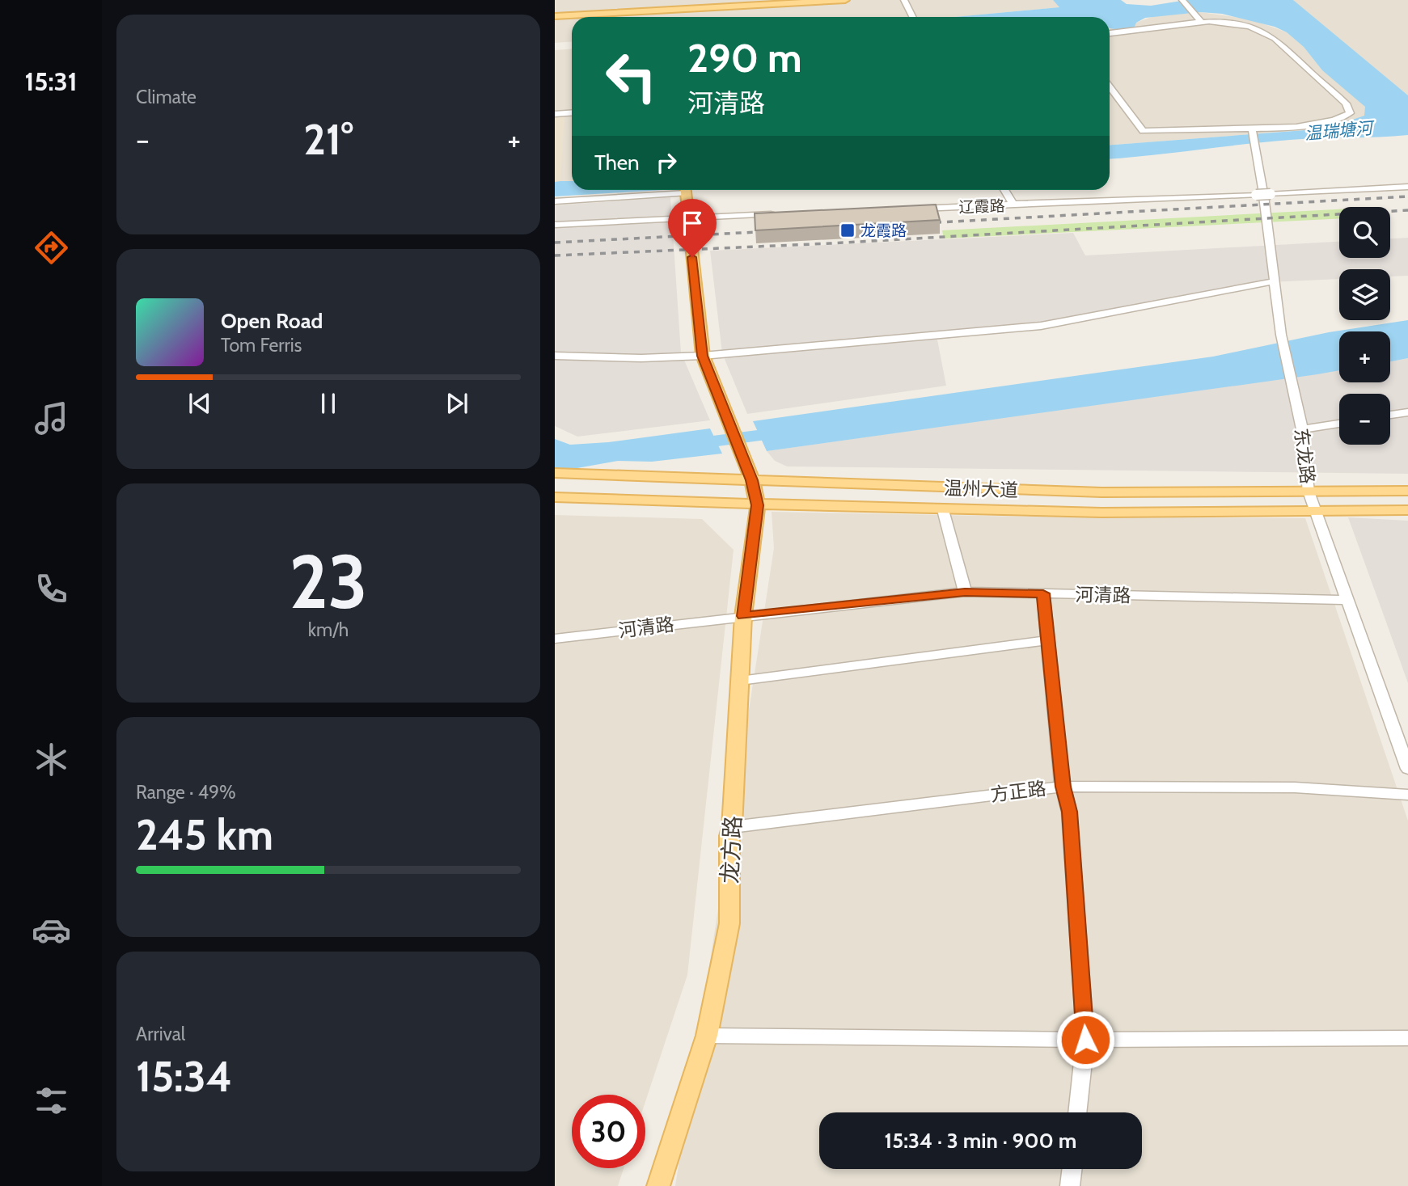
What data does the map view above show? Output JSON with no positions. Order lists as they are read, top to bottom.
{
  "streets": {
    "main road": ["温州大道", "龙方路"],
    "street": [
      "辽霞路",
      "东龙路",
      "河清路",
      "方正路"
    ]
  },
  "crossings": [
    ["东龙路", "温州大道"],
    ["东龙路", "河清路"],
    ["温州大道", "龙方路"],
    ["河清路", "龙方路"],
    ["方正路", "龙方路"]
  ],
  "water": ["温瑞塘河"],
  "places": {
    "transit": ["龙霞路"]
  },
  "page": {
    "tabs": "15:31",
    "tile": [
      "Climate",
      ["23", "km/h"],
      ["Range · 49%", "245 km"],
      ["Arrival", "15:34"]
    ],
    "turn": ["290 m", "河清路"],
    "heat": ["−", "21°", "+"],
    "then": "Then",
    "map_buttons": ["+", "−"],
    "song": ["Open Road", "Tom Ferris"],
    "limit": "30",
    "trip": "15:34 · 3 min · 900 m"
  }
}
